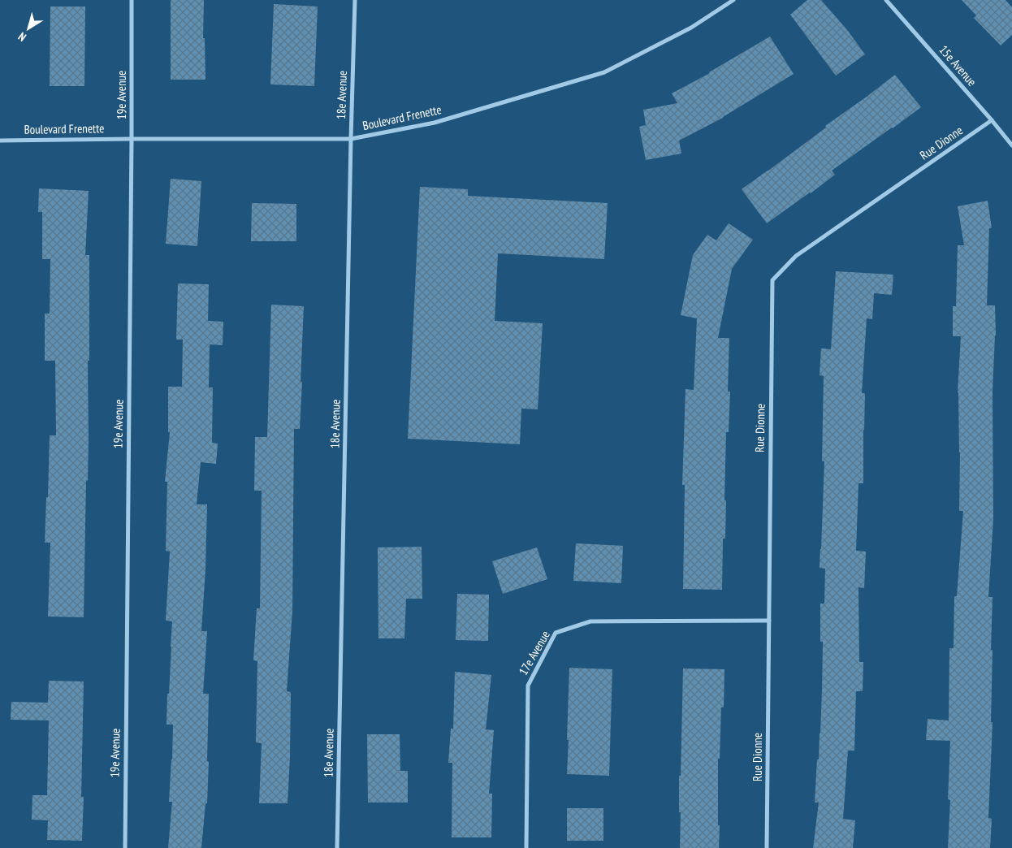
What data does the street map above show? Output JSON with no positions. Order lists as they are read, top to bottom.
{
  "streets": {
    "street": [
      "15e Avenue",
      "19e Avenue",
      "18e Avenue",
      "Boulevard Frenette",
      "Rue Dionne",
      "17e Avenue"
    ]
  },
  "crossings": [
    ["15e Avenue", "Rue Dionne"],
    ["19e Avenue", "Boulevard Frenette"],
    ["18e Avenue", "Boulevard Frenette"],
    ["Rue Dionne", "17e Avenue"]
  ],
  "north": "bottom left"
}
